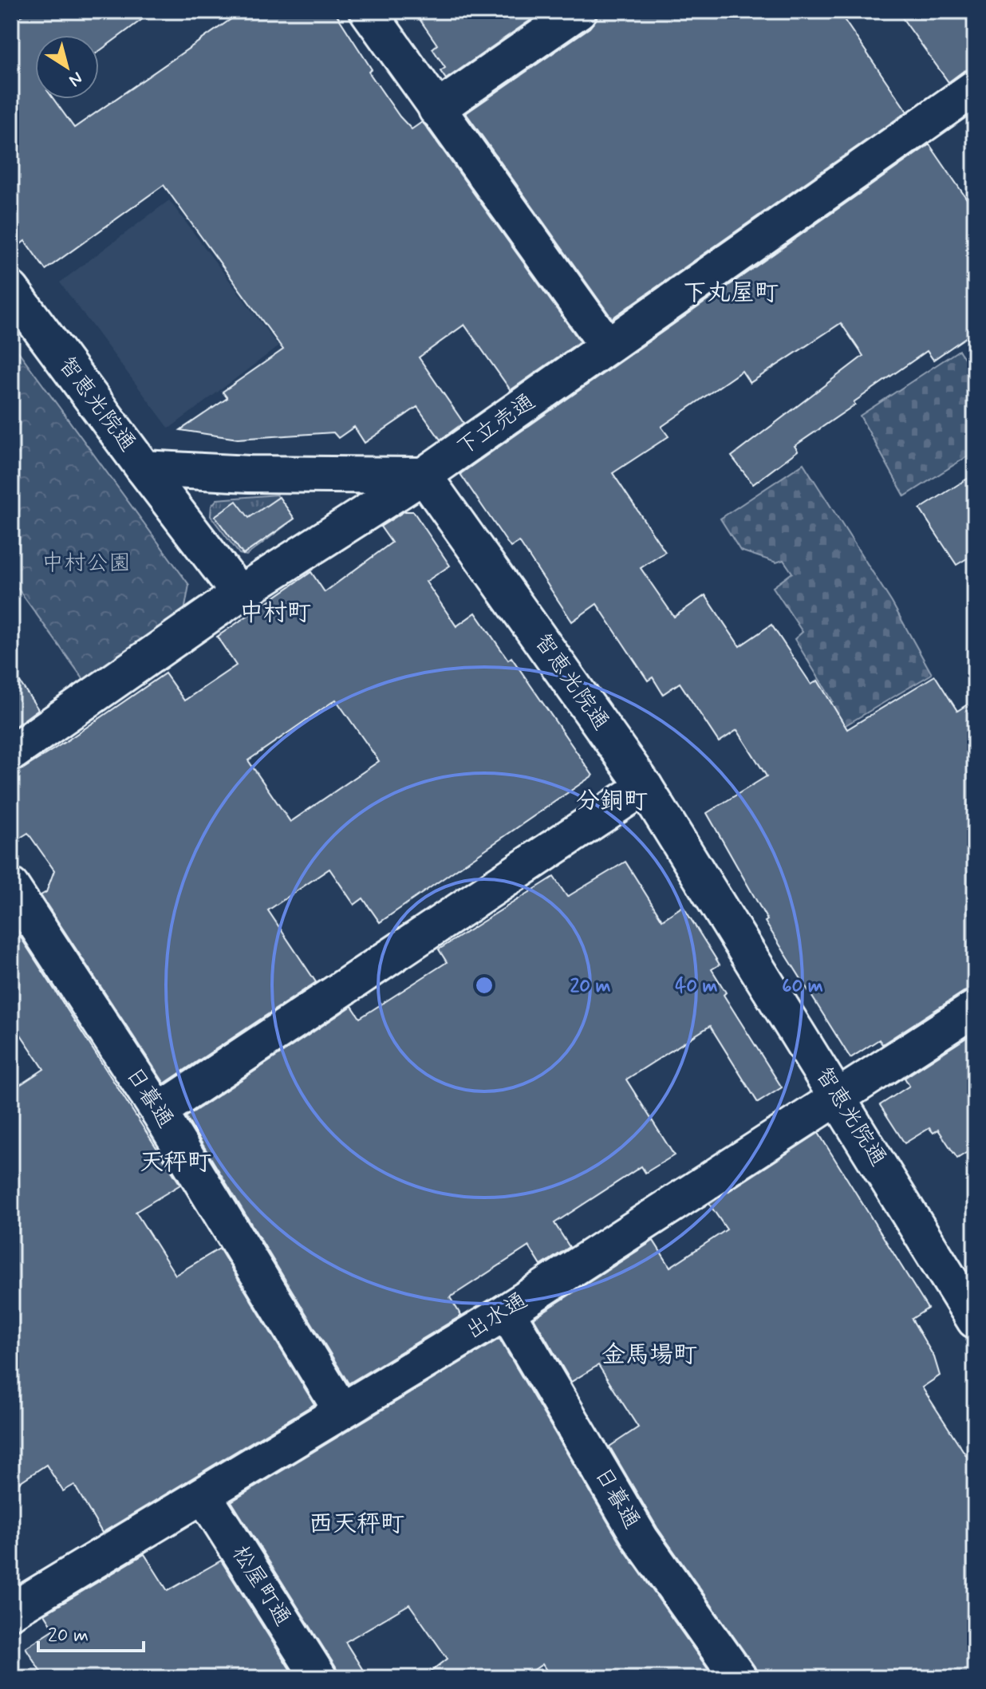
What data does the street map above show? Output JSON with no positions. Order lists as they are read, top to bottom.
{
  "streets": {
    "street": [
      "智恵光院通",
      "下立売通",
      "日暮通",
      "出水通",
      "松屋町通"
    ]
  },
  "crossings": [
    ["智恵光院通", "下立売通"],
    ["智恵光院通", "出水通"],
    ["日暮通", "出水通"],
    ["出水通", "松屋町通"]
  ],
  "districts": [
    "下丸屋町",
    "中村町",
    "分銅町",
    "天秤町",
    "金馬場町",
    "西天秤町"
  ],
  "parks": ["中村公園"],
  "scale_bar": "20 m",
  "north": "bottom right",
  "rings": ["20 m", "40 m", "60 m"]
}
